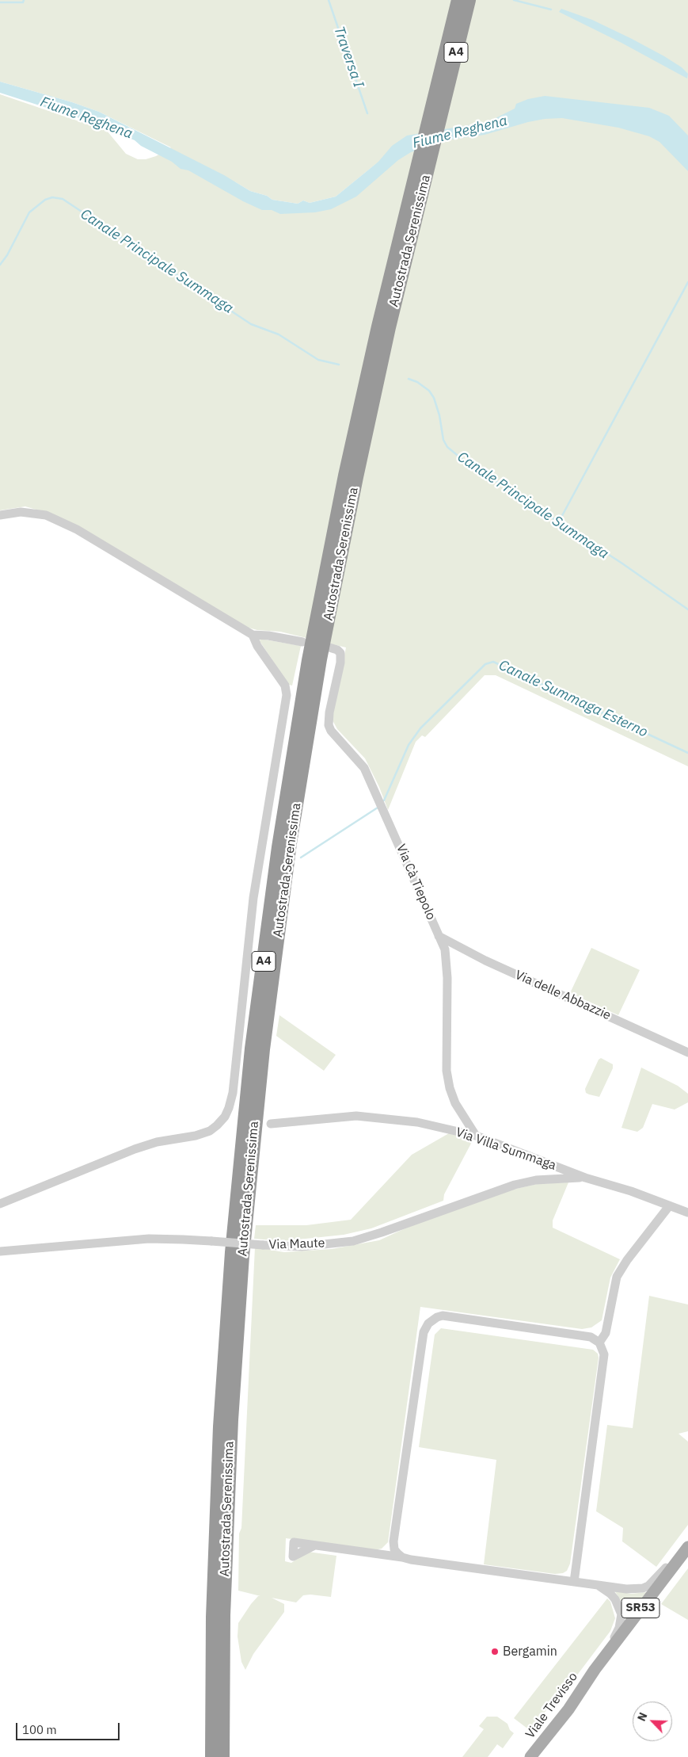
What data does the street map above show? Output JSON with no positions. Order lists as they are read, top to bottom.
{
  "streets": {
    "highway": ["A4", "Autostrada Serenissima"],
    "main road": ["SR53", "Viale Trevisso"],
    "street": [
      "Via Cà Tiepolo",
      "Via delle Abbazzie",
      "Via Villa Summaga",
      "Via Maute"
    ]
  },
  "crossings": [
    ["Via Cà Tiepolo", "Via delle Abbazzie"],
    ["Via Cà Tiepolo", "Via Villa Summaga"],
    ["Via Villa Summaga", "Via Maute"],
    ["SR53", "Viale Trevisso"]
  ],
  "water": [
    "Traversa I",
    "Fiume Reghena",
    "Canale Principale Summaga",
    "Canale Summaga Esterno"
  ],
  "places": ["Bergamin"],
  "scale_bar": "100 m",
  "north": "top left"
}
